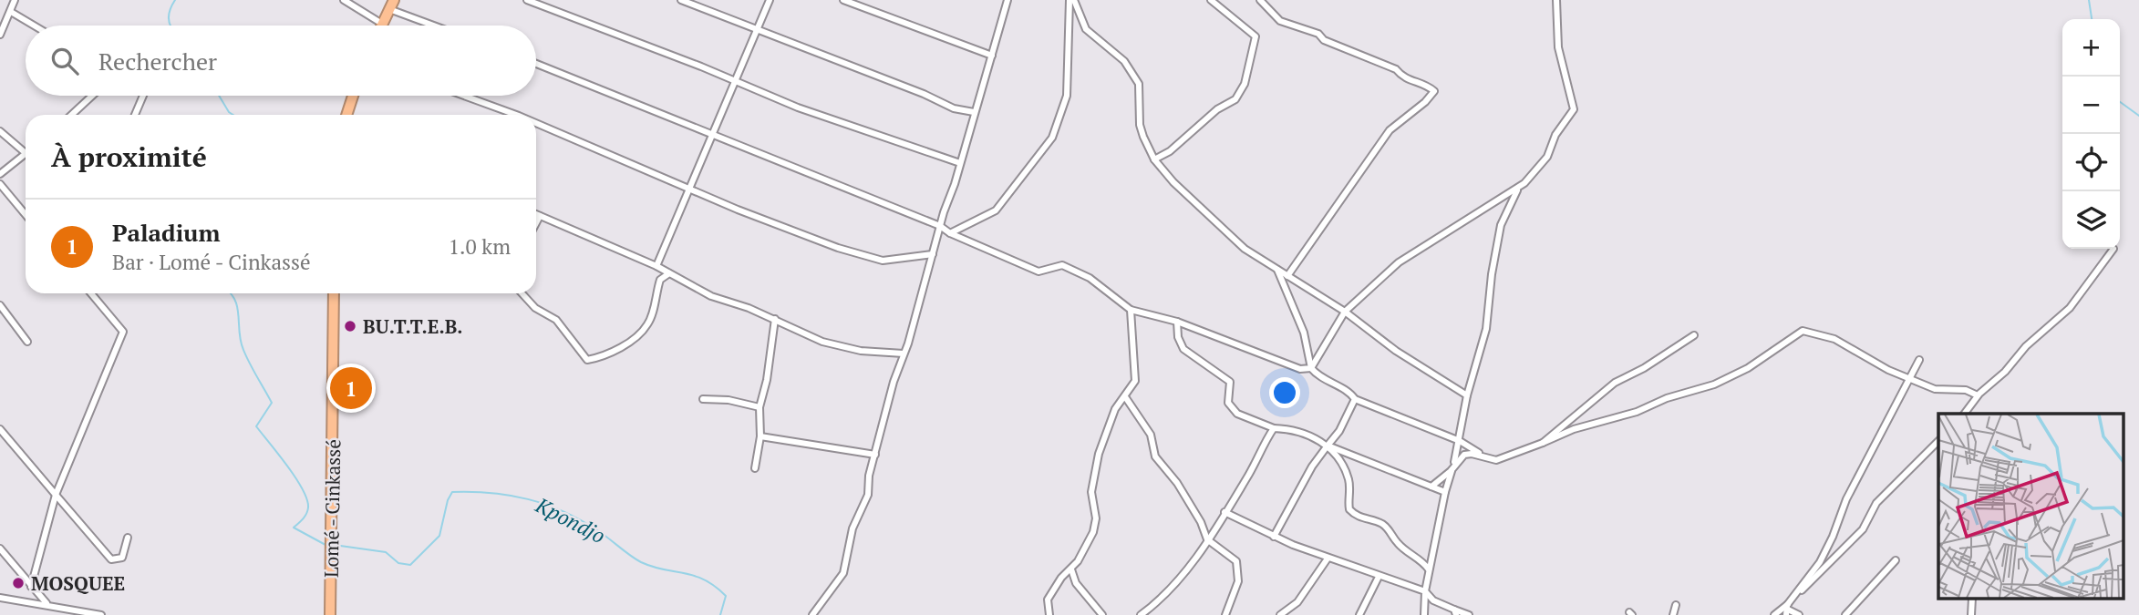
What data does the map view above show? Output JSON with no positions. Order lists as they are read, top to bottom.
{
  "streets": {
    "highway": ["Lomé - Cinkassé"]
  },
  "water": ["Kpondjo"],
  "places": ["BU.T.T.E.B.", "MOSQUEE"],
  "page": {
    "map_buttons": ["+", "−"],
    "search": "Rechercher",
    "heading": "À proximité",
    "list": [
      {
        "mark": "1",
        "name": "Paladium",
        "note": "Bar · Lomé - Cinkassé",
        "value": "1.0 km"
      }
    ],
    "pins": "1"
  }
}
